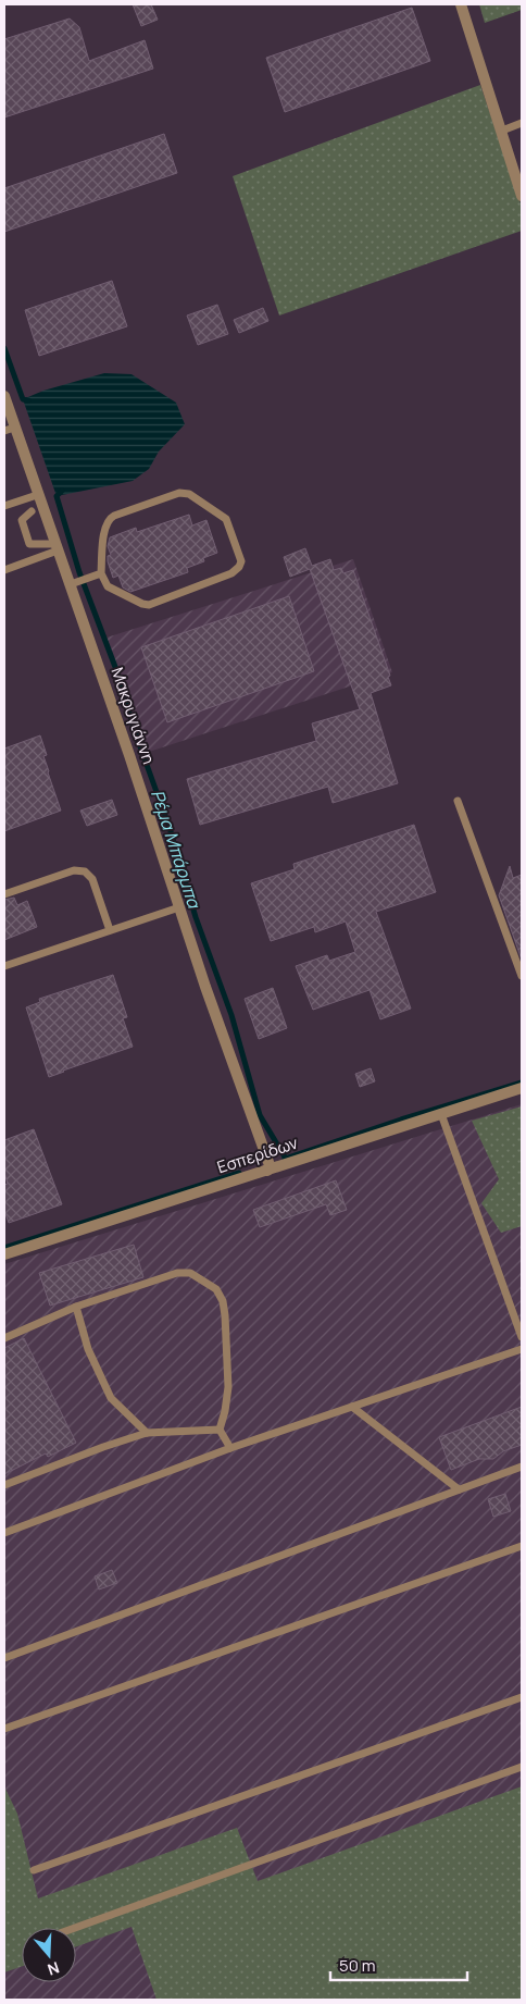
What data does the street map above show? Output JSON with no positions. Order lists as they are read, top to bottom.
{
  "streets": {
    "street": ["Μακρυγιάννη", "Εσπερίδων"]
  },
  "crossings": [
    ["Μακρυγιάννη", "Εσπερίδων"]
  ],
  "water": ["Ρέμα Μπάρμπα"],
  "scale_bar": "50 m",
  "north": "bottom"
}
